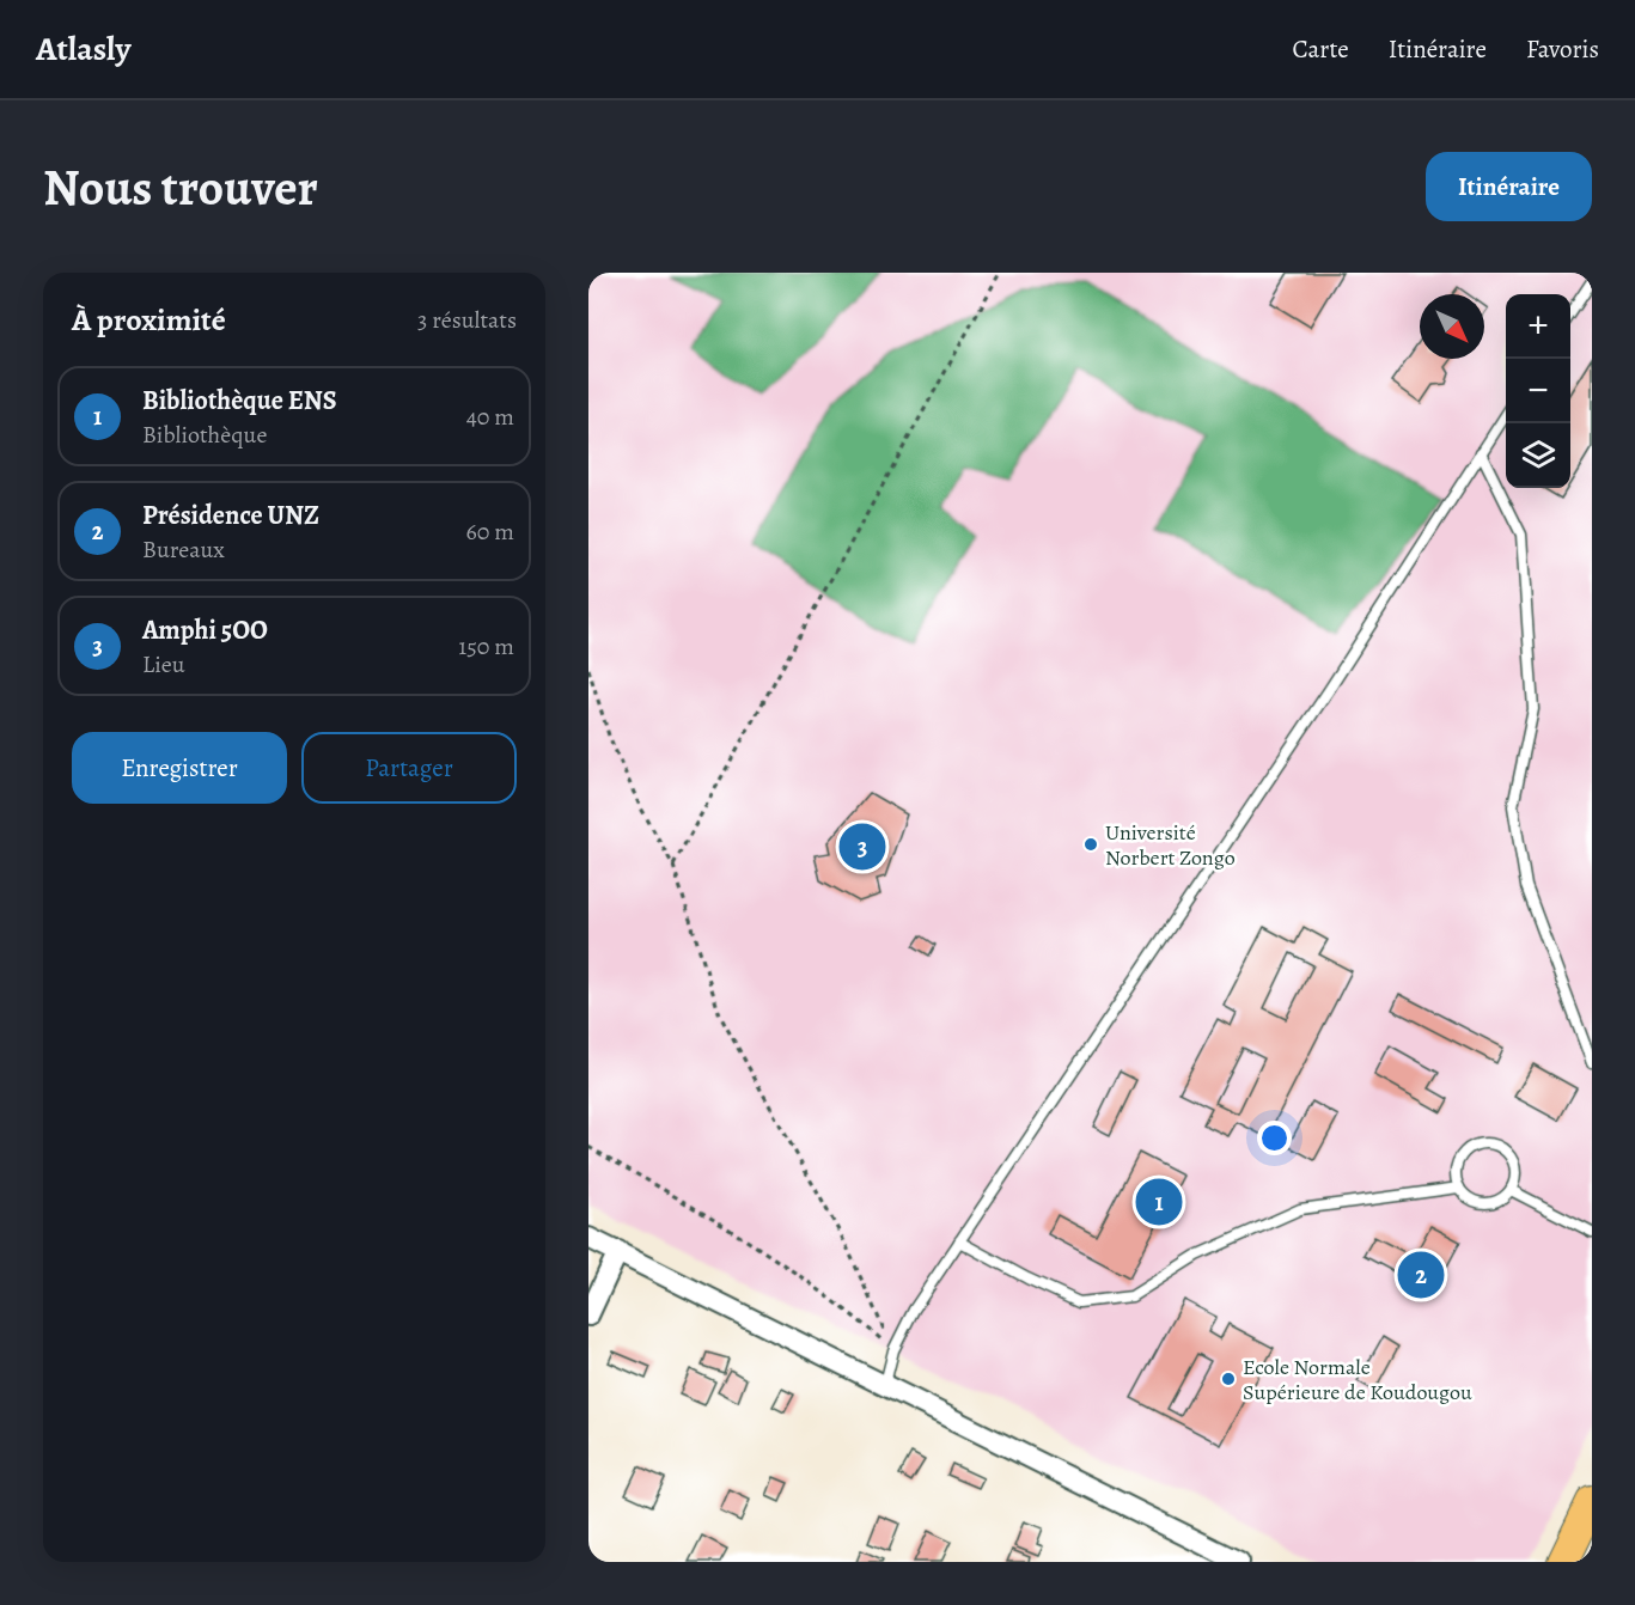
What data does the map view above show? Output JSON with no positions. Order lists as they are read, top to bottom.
{
  "places": ["Université Norbert Zongo", "Ecole Normale Supérieure de Koudougou"],
  "north": "bottom right",
  "page": {
    "header": "Atlasly",
    "nav": ["Carte", "Itinéraire", "Favoris"],
    "buttons": [
      "Itinéraire",
      ["Enregistrer", "Partager"]
    ],
    "title": "Nous trouver",
    "heading": ["À proximité", "3 résultats"],
    "map_buttons": ["+", "−"],
    "list": [
      {
        "mark": "1",
        "name": "Bibliothèque ENS",
        "note": "Bibliothèque",
        "value": "40 m"
      },
      {
        "mark": "2",
        "name": "Présidence UNZ",
        "note": "Bureaux",
        "value": "60 m"
      },
      {
        "mark": "3",
        "name": "Amphi 5OO",
        "note": "Lieu",
        "value": "150 m"
      }
    ],
    "pins": ["3", "1", "2"]
  }
}
